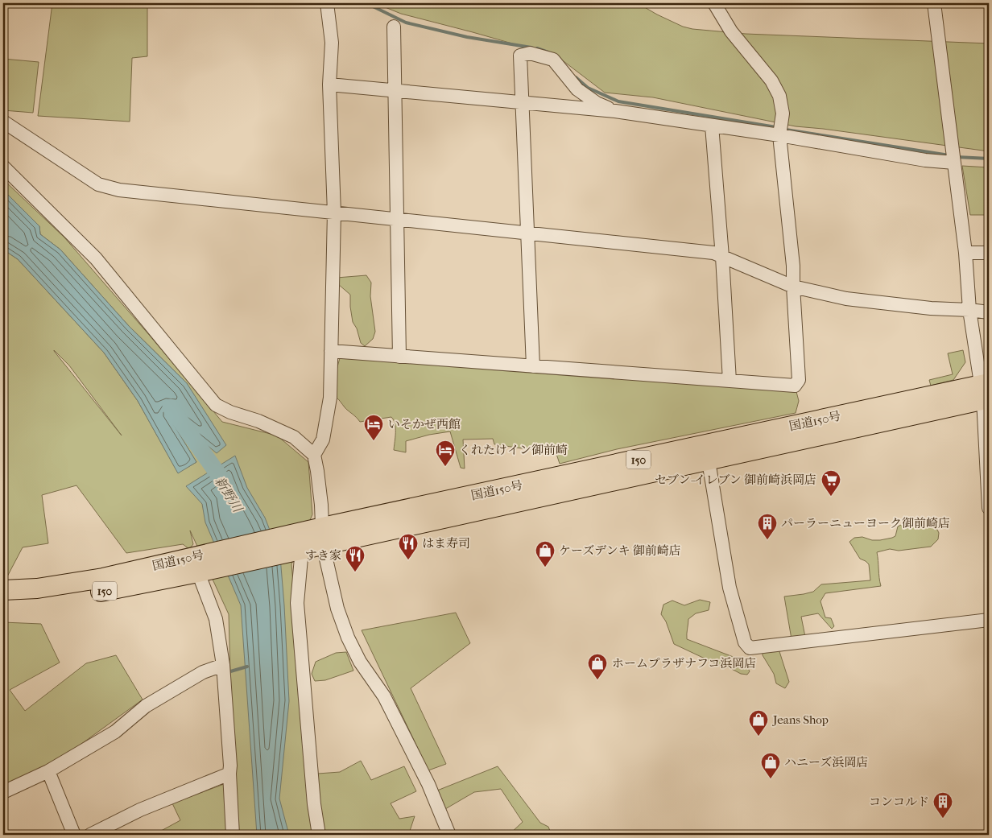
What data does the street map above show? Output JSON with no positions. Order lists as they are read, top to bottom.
{
  "streets": {
    "highway": ["国道150号", "150"]
  },
  "water": ["新野川"],
  "places": {
    "hotel": ["いそかぜ西館", "くれたけイン御前崎"],
    "supermarket": ["セブン-イレブン 御前崎浜岡店"],
    "building": ["パーラーニューヨーク御前崎店", "コンコルド"],
    "restaurant": ["はま寿司", "すき家"],
    "shop": [
      "ケーズデンキ 御前崎店",
      "ホームプラザナフコ浜岡店",
      "Jeans Shop",
      "ハニーズ浜岡店"
    ]
  }
}
